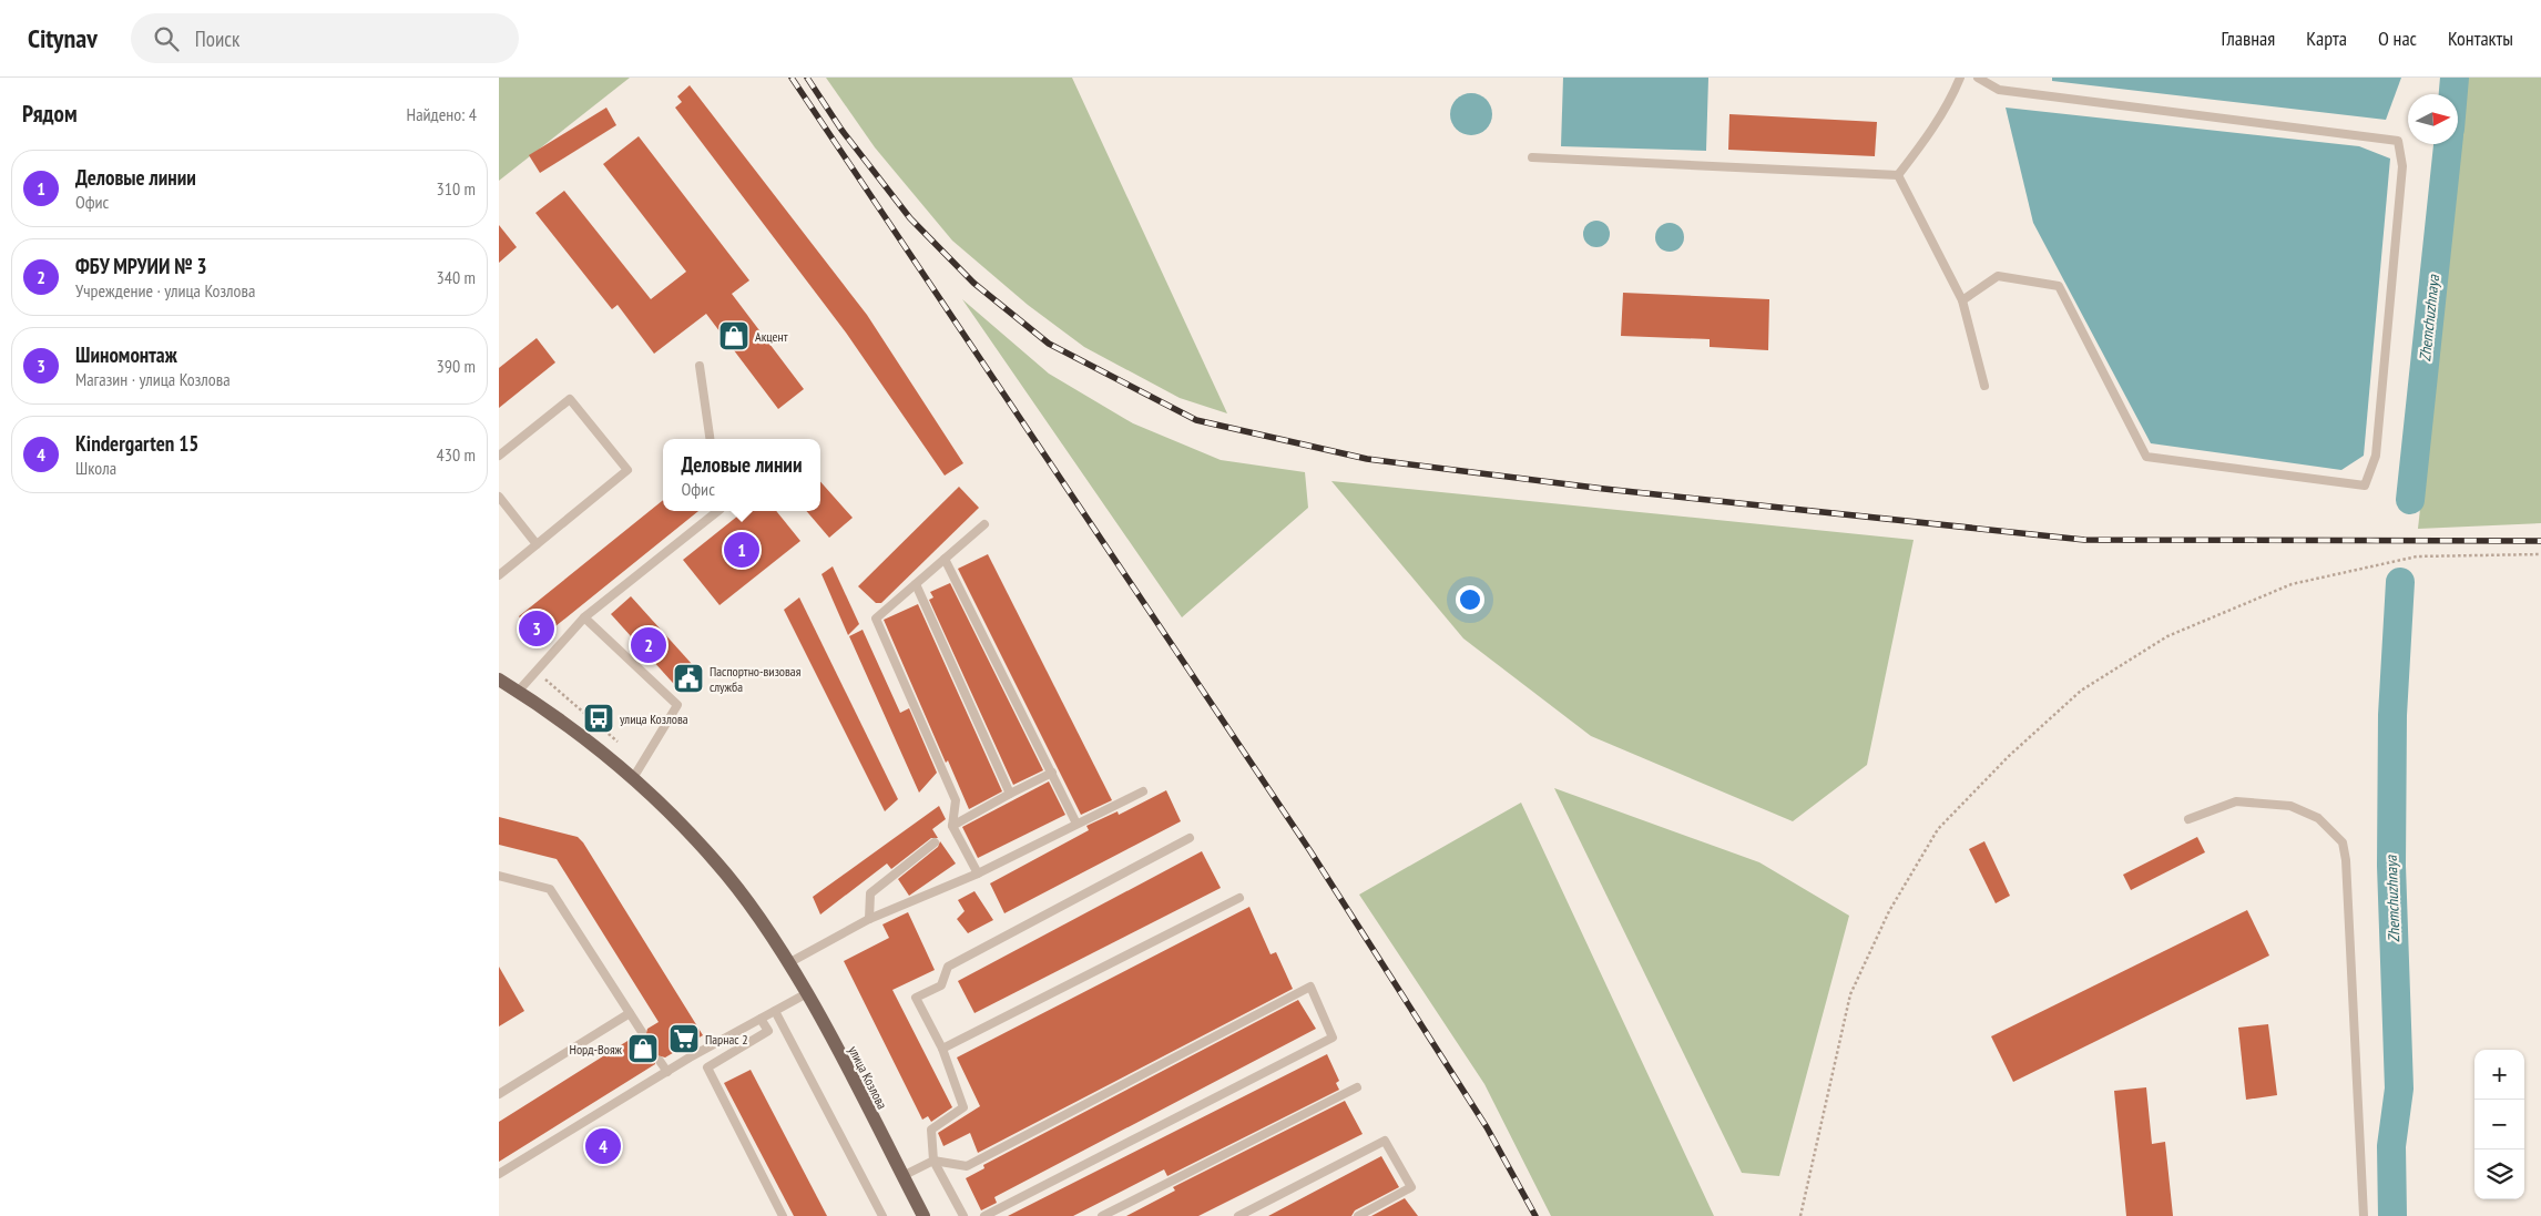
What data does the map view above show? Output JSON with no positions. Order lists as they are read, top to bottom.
{
  "streets": {
    "main road": ["улица Козлова"]
  },
  "water": ["Zhemchuzhnaya"],
  "places": {
    "shop": ["Акцент", "Норд-Вояж"],
    "public building": ["Паспортно-визовая служба"],
    "bus stop": ["улица Козлова"],
    "supermarket": ["Парнас 2"]
  },
  "north": "right",
  "page": {
    "header": "Citynav",
    "search": "Поиск",
    "nav": [
      "Главная",
      "Карта",
      "О нас",
      "Контакты"
    ],
    "heading": ["Рядом", "Найдено: 4"],
    "list": [
      {
        "mark": "1",
        "name": "Деловые линии",
        "note": "Офис",
        "value": "310 m"
      },
      {
        "mark": "2",
        "name": "ФБУ МРУИИ № 3",
        "note": "Учреждение · улица Козлова",
        "value": "340 m"
      },
      {
        "mark": "3",
        "name": "Шиномонтаж",
        "note": "Магазин · улица Козлова",
        "value": "390 m"
      },
      {
        "mark": "4",
        "name": "Kindergarten 15",
        "note": "Школа",
        "value": "430 m"
      }
    ],
    "popup": ["Деловые линии", "Офис"],
    "pins": [
      "1",
      "3",
      "2",
      "4"
    ],
    "map_buttons": ["+", "−"]
  }
}
